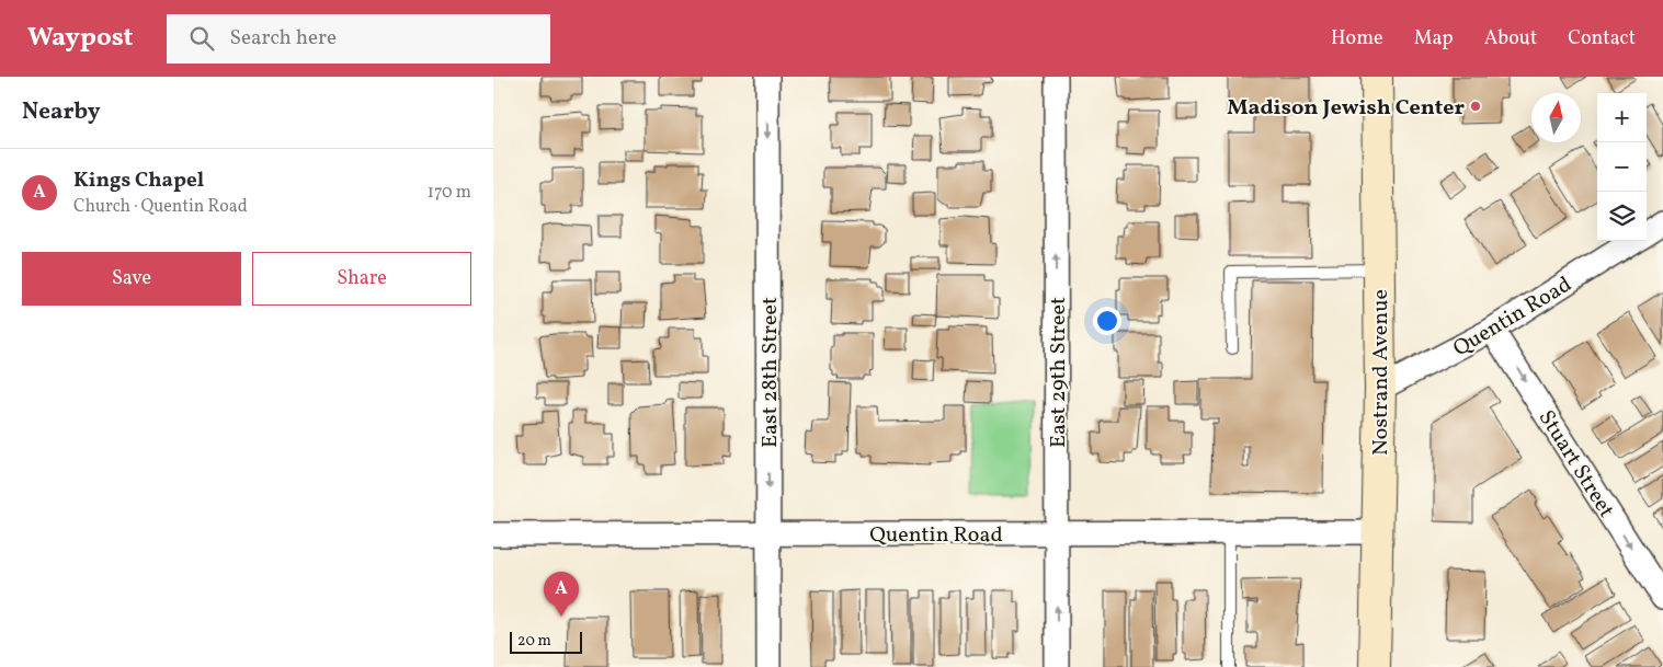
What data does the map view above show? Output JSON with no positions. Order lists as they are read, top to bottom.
{
  "streets": {
    "main road": ["Nostrand Avenue"],
    "street": [
      "Quentin Road",
      "East 28th Street",
      "East 29th Street",
      "Stuart Street"
    ]
  },
  "crossings": [
    ["Quentin Road", "East 28th Street"],
    ["Quentin Road", "East 29th Street"],
    ["Quentin Road", "Nostrand Avenue"],
    ["Quentin Road", "Stuart Street"]
  ],
  "one_way": ["East 28th Street", "East 29th Street", "Stuart Street"],
  "places": ["Madison Jewish Center"],
  "scale_bar": "20 m",
  "north": "top",
  "page": {
    "header": "Waypost",
    "search": "Search here",
    "nav": [
      "Home",
      "Map",
      "About",
      "Contact"
    ],
    "heading": "Nearby",
    "map_buttons": ["+", "−"],
    "list": [
      {
        "mark": "A",
        "name": "Kings Chapel",
        "note": "Church · Quentin Road",
        "value": "170 m"
      }
    ],
    "buttons": ["Save", "Share"],
    "pins": "A",
    "scale": "20 m"
  }
}
